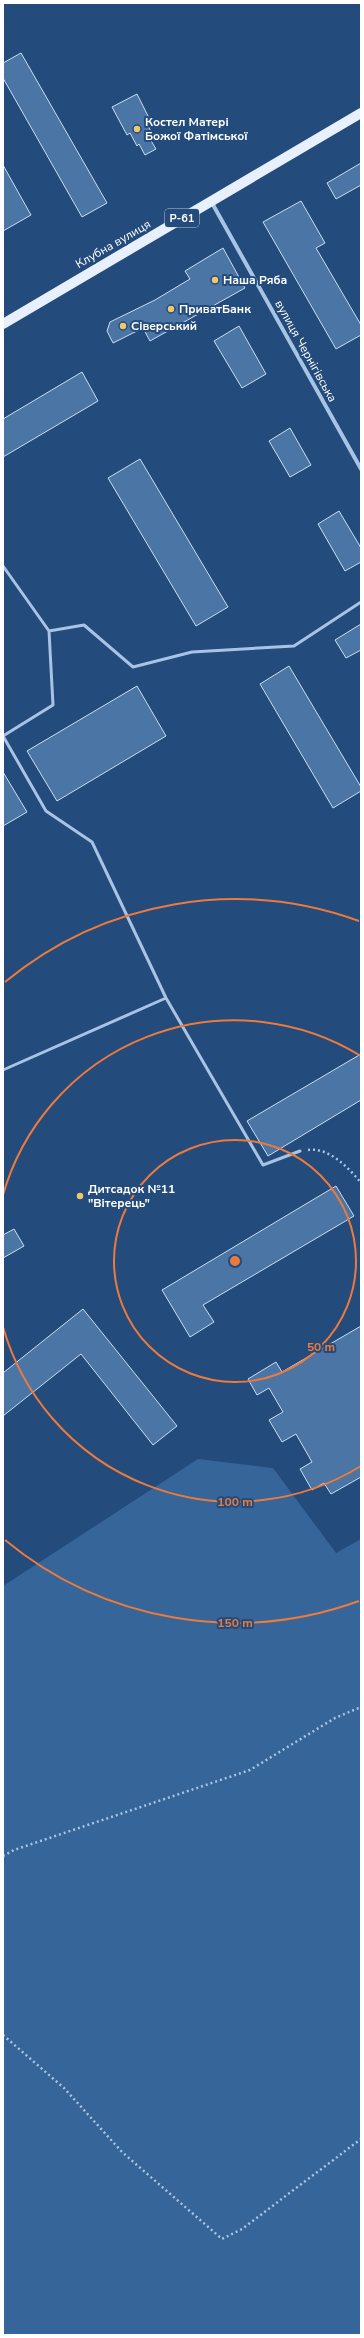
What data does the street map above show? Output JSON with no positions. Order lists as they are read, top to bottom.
{
  "streets": {
    "main road": ["Р-61", "Клубна вулиця"],
    "street": ["вулиця Чернігівська"]
  },
  "crossings": [
    ["Клубна вулиця", "вулиця Чернігівська"]
  ],
  "places": [
    "Костел Матері Божої Фатімської",
    "Наша Ряба",
    "ПриватБанк",
    "Сіверський",
    "Дитсадок №11 \"Вітерець\""
  ],
  "rings": ["50 m", "100 m", "150 m"]
}
